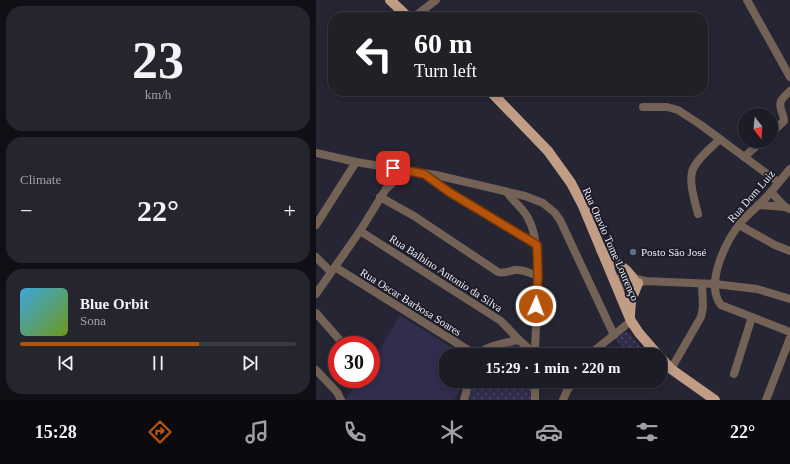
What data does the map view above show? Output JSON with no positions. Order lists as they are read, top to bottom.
{
  "streets": {
    "main road": ["Rua Otavio Tome Lourenço"],
    "street": ["Rua Dom Luiz", "Rua Balbino Antonio da Silva", "Rua Oscar Barbosa Soares"]
  },
  "places": ["Posto São José"],
  "north": "bottom",
  "page": {
    "tile": [
      ["23", "km/h"],
      "Climate"
    ],
    "turn": ["60 m", "Turn left"],
    "heat": ["−", "22°", "+"],
    "song": ["Blue Orbit", "Sona"],
    "limit": "30",
    "trip": "15:29 · 1 min · 220 m",
    "tabs": ["15:28", "22°"]
  }
}
